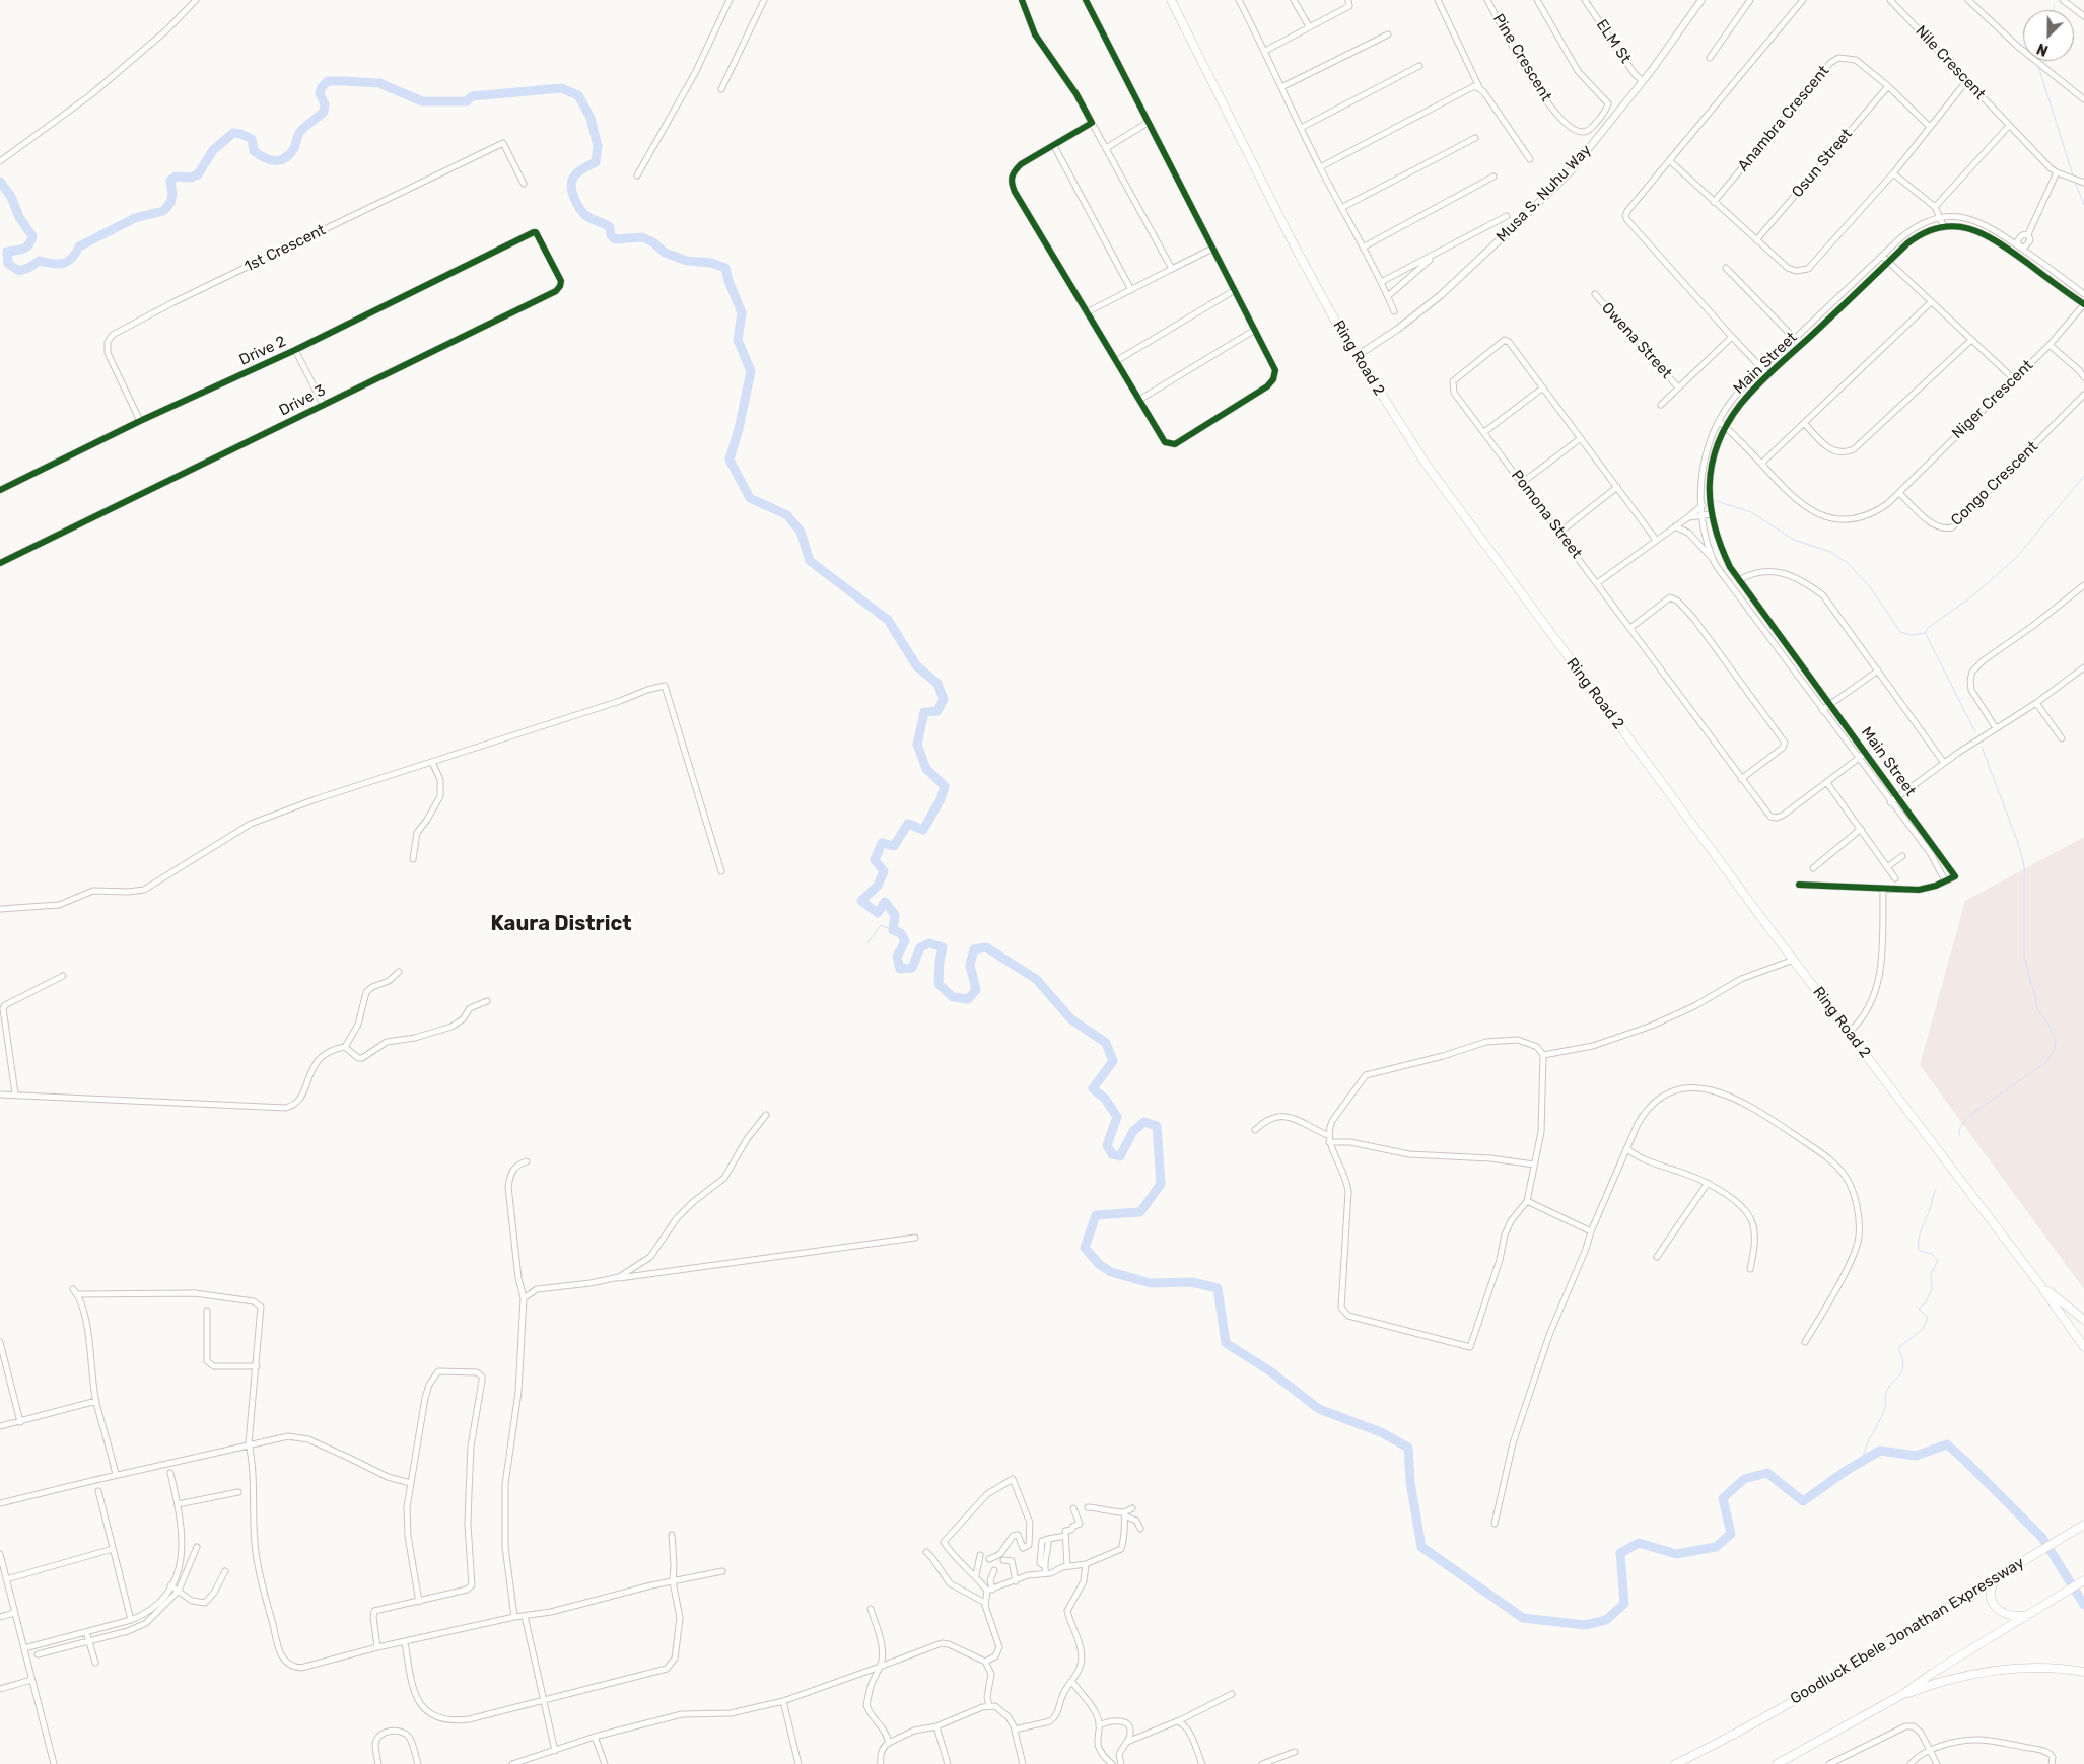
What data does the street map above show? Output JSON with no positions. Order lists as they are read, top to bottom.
{
  "streets": {
    "main road": ["Ring Road 2", "Goodluck Ebele Jonathan Expressway"],
    "street": [
      "ELM St",
      "Pine Crescent",
      "Nile Crescent",
      "Anambra Crescent",
      "Osun Street",
      "Musa S. Nuhu Way",
      "1st Crescent",
      "Owena Street",
      "Drive 2",
      "Main Street",
      "Niger Crescent",
      "Drive 3",
      "Congo Crescent",
      "Pomona Street"
    ]
  },
  "crossings": [
    ["ELM St", "Musa S. Nuhu Way"],
    ["Anambra Crescent", "Osun Street"],
    ["Musa S. Nuhu Way", "Ring Road 2"],
    ["1st Crescent", "Drive 2"],
    ["Drive 2", "Drive 3"],
    ["Main Street", "Niger Crescent"],
    ["Main Street", "Pomona Street"],
    ["Niger Crescent", "Congo Crescent"]
  ],
  "districts": ["Kaura District"],
  "north": "bottom left"
}
